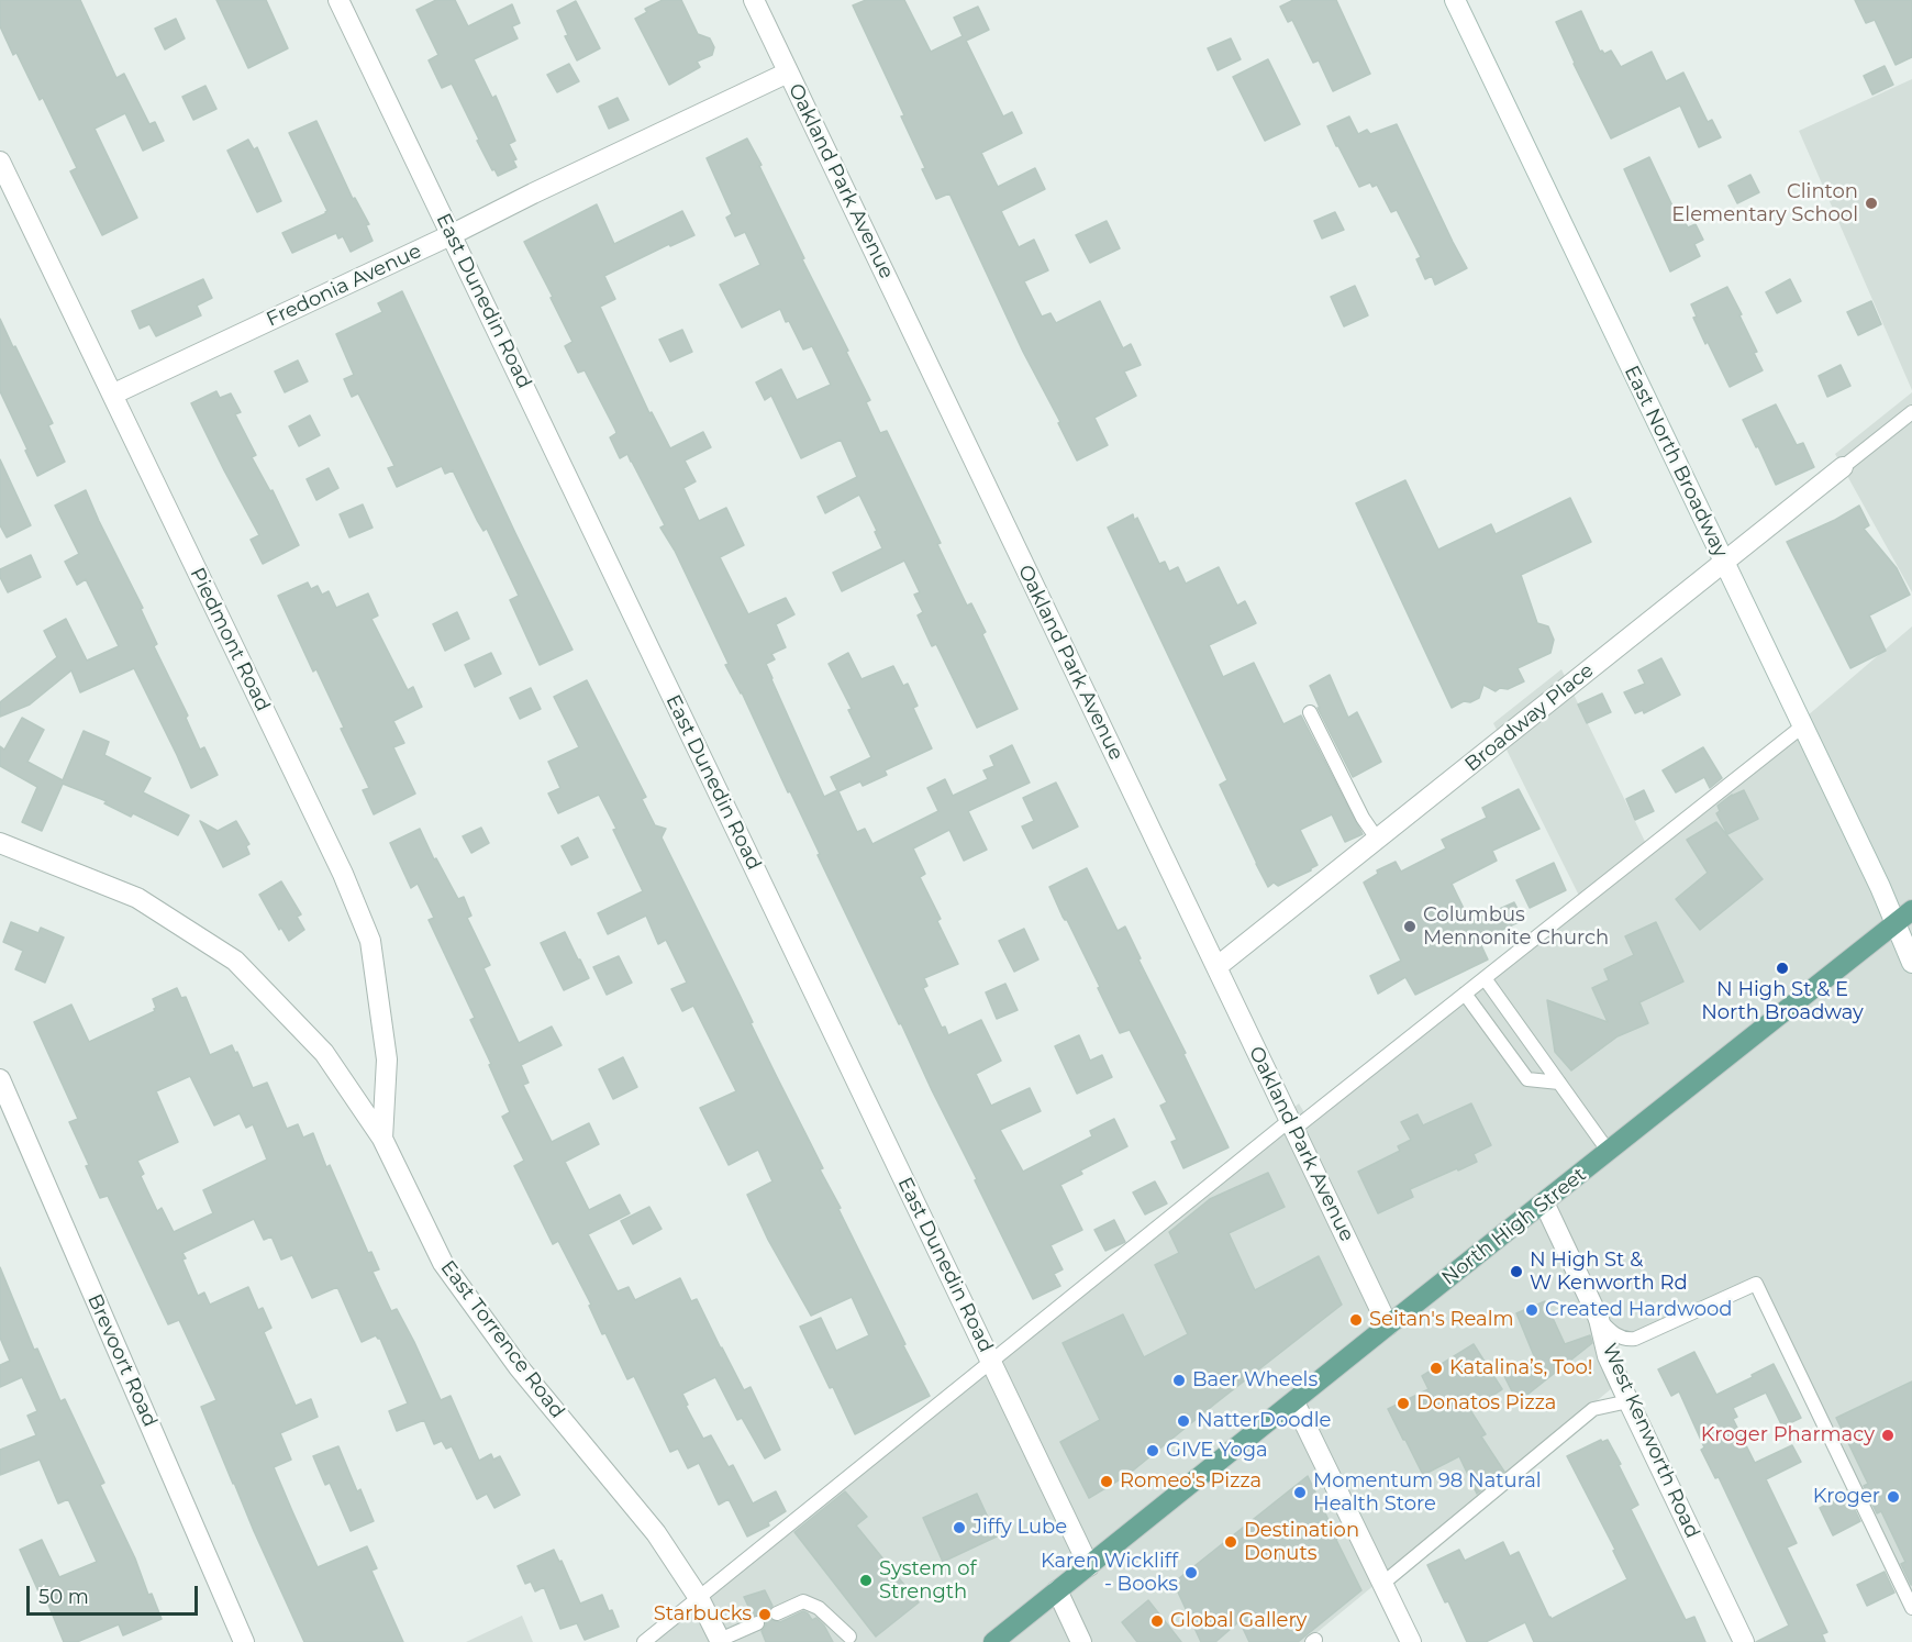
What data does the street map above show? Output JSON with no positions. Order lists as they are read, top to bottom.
{
  "streets": {
    "main road": ["North High Street"],
    "street": [
      "Oakland Park Avenue",
      "Fredonia Avenue",
      "East Dunedin Road",
      "East North Broadway",
      "Piedmont Road",
      "Broadway Place",
      "East Torrence Road",
      "Brevoort Road",
      "West Kenworth Road"
    ]
  },
  "crossings": [
    ["Oakland Park Avenue", "Fredonia Avenue"],
    ["Oakland Park Avenue", "Broadway Place"],
    ["Oakland Park Avenue", "North High Street"],
    ["Fredonia Avenue", "East Dunedin Road"],
    ["Fredonia Avenue", "Piedmont Road"],
    ["East Dunedin Road", "North High Street"],
    ["East North Broadway", "Broadway Place"],
    ["East North Broadway", "North High Street"],
    ["Piedmont Road", "East Torrence Road"],
    ["North High Street", "West Kenworth Road"]
  ],
  "places": [
    "Clinton Elementary School",
    "Columbus Mennonite Church",
    "N High St & E North Broadway",
    "N High St & W Kenworth Rd",
    "Created Hardwood",
    "Seitan's Realm",
    "Katalina’s, Too!",
    "Baer Wheels",
    "Donatos Pizza",
    "NatterDoodle",
    "Kroger Pharmacy",
    "GIVE Yoga",
    "Romeo's Pizza",
    "Momentum 98 Natural Health Store",
    "Kroger",
    "Jiffy Lube",
    "Destination Donuts",
    "Karen Wickliff - Books",
    "System of Strength",
    "Starbucks",
    "Global Gallery"
  ],
  "scale_bar": "50 m"
}
